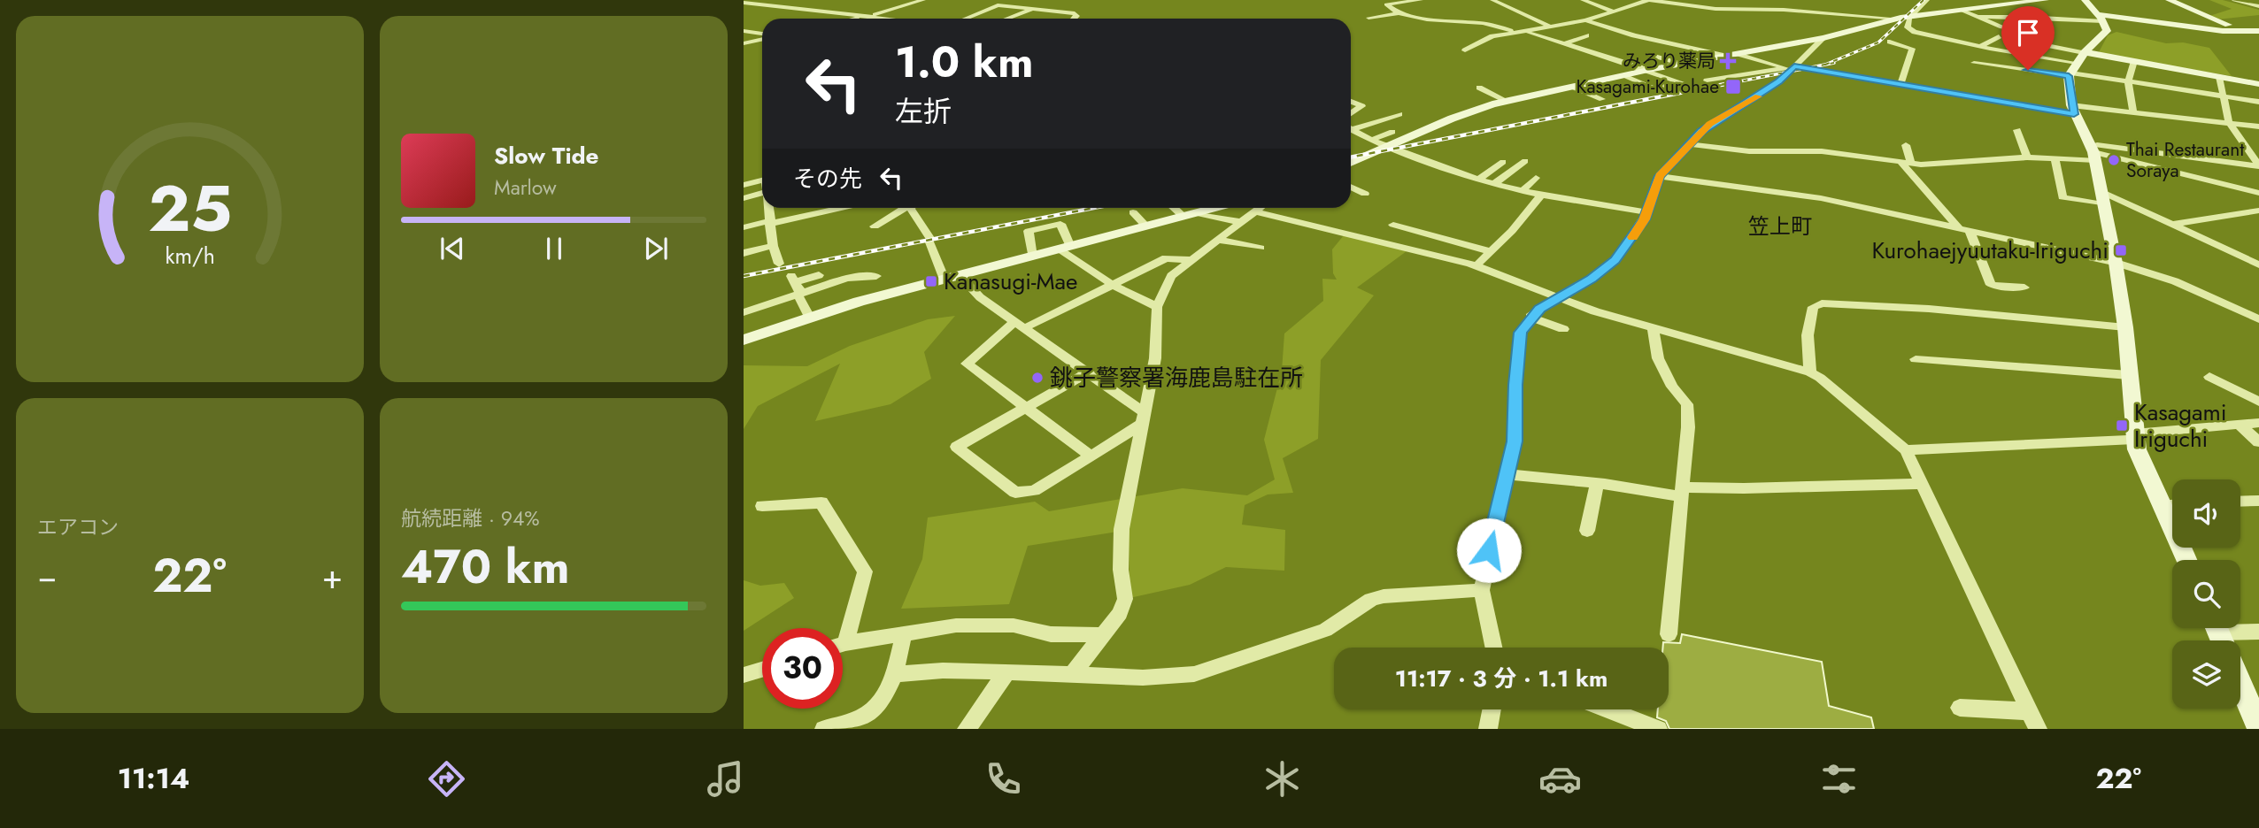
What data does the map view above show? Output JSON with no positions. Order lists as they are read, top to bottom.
{
  "districts": ["笠上町"],
  "places": {
    "health": ["みろり薬局"],
    "transit": [
      "Kasagami-Kurohae",
      "Kurohaejyuutaku-Iriguchi",
      "Kanasugi-Mae",
      "Kasagami Iriguchi"
    ],
    "other": ["Thai Restaurant Soraya", "銚子警察署海鹿島駐在所"]
  },
  "page": {
    "turn": ["1.0 km", "左折"],
    "song": ["Slow Tide", "Marlow"],
    "then": "その先",
    "tile": [
      "エアコン",
      ["航続距離 · 94%", "470 km"]
    ],
    "heat": ["−", "22°", "+"],
    "limit": "30",
    "trip": "11:17 · 3 分 · 1.1 km",
    "tabs": ["11:14", "22°"],
    "gauge": ["25", "km/h"]
  }
}
